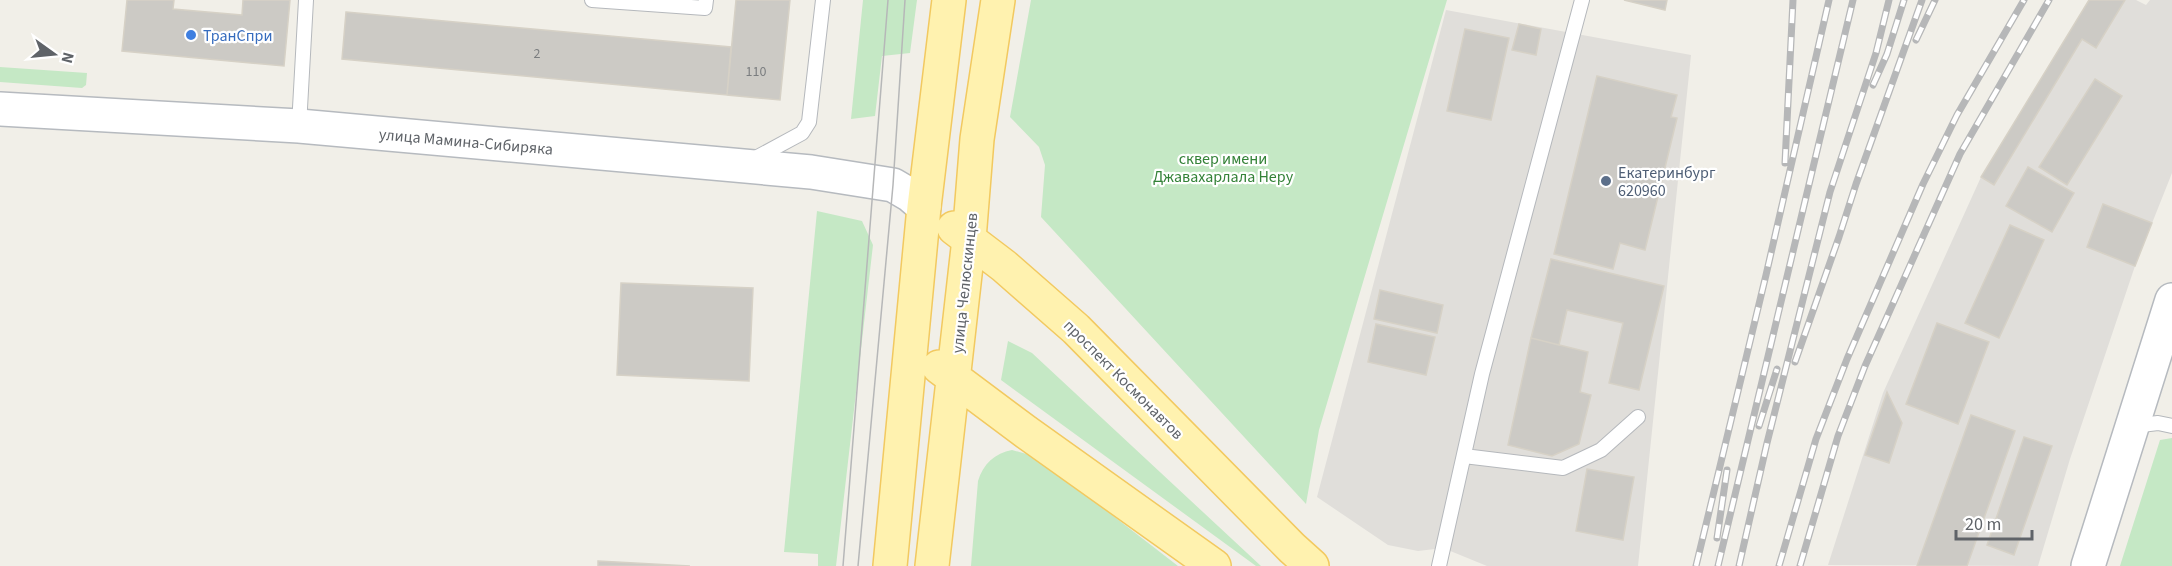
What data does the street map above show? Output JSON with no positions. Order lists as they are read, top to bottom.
{
  "streets": {
    "main road": ["улица Мамина-Сибиряка", "улица Челюскинцев", "проспект Космонавтов"]
  },
  "crossings": [
    ["улица Мамина-Сибиряка", "проспект Космонавтов"],
    ["улица Челюскинцев", "проспект Космонавтов"]
  ],
  "parks": ["сквер имени Джавахарлала Неру"],
  "places": ["ТранСпри", "Екатеринбург 620960"],
  "house_numbers": ["2", "110"],
  "scale_bar": "20 m",
  "north": "right"
}
